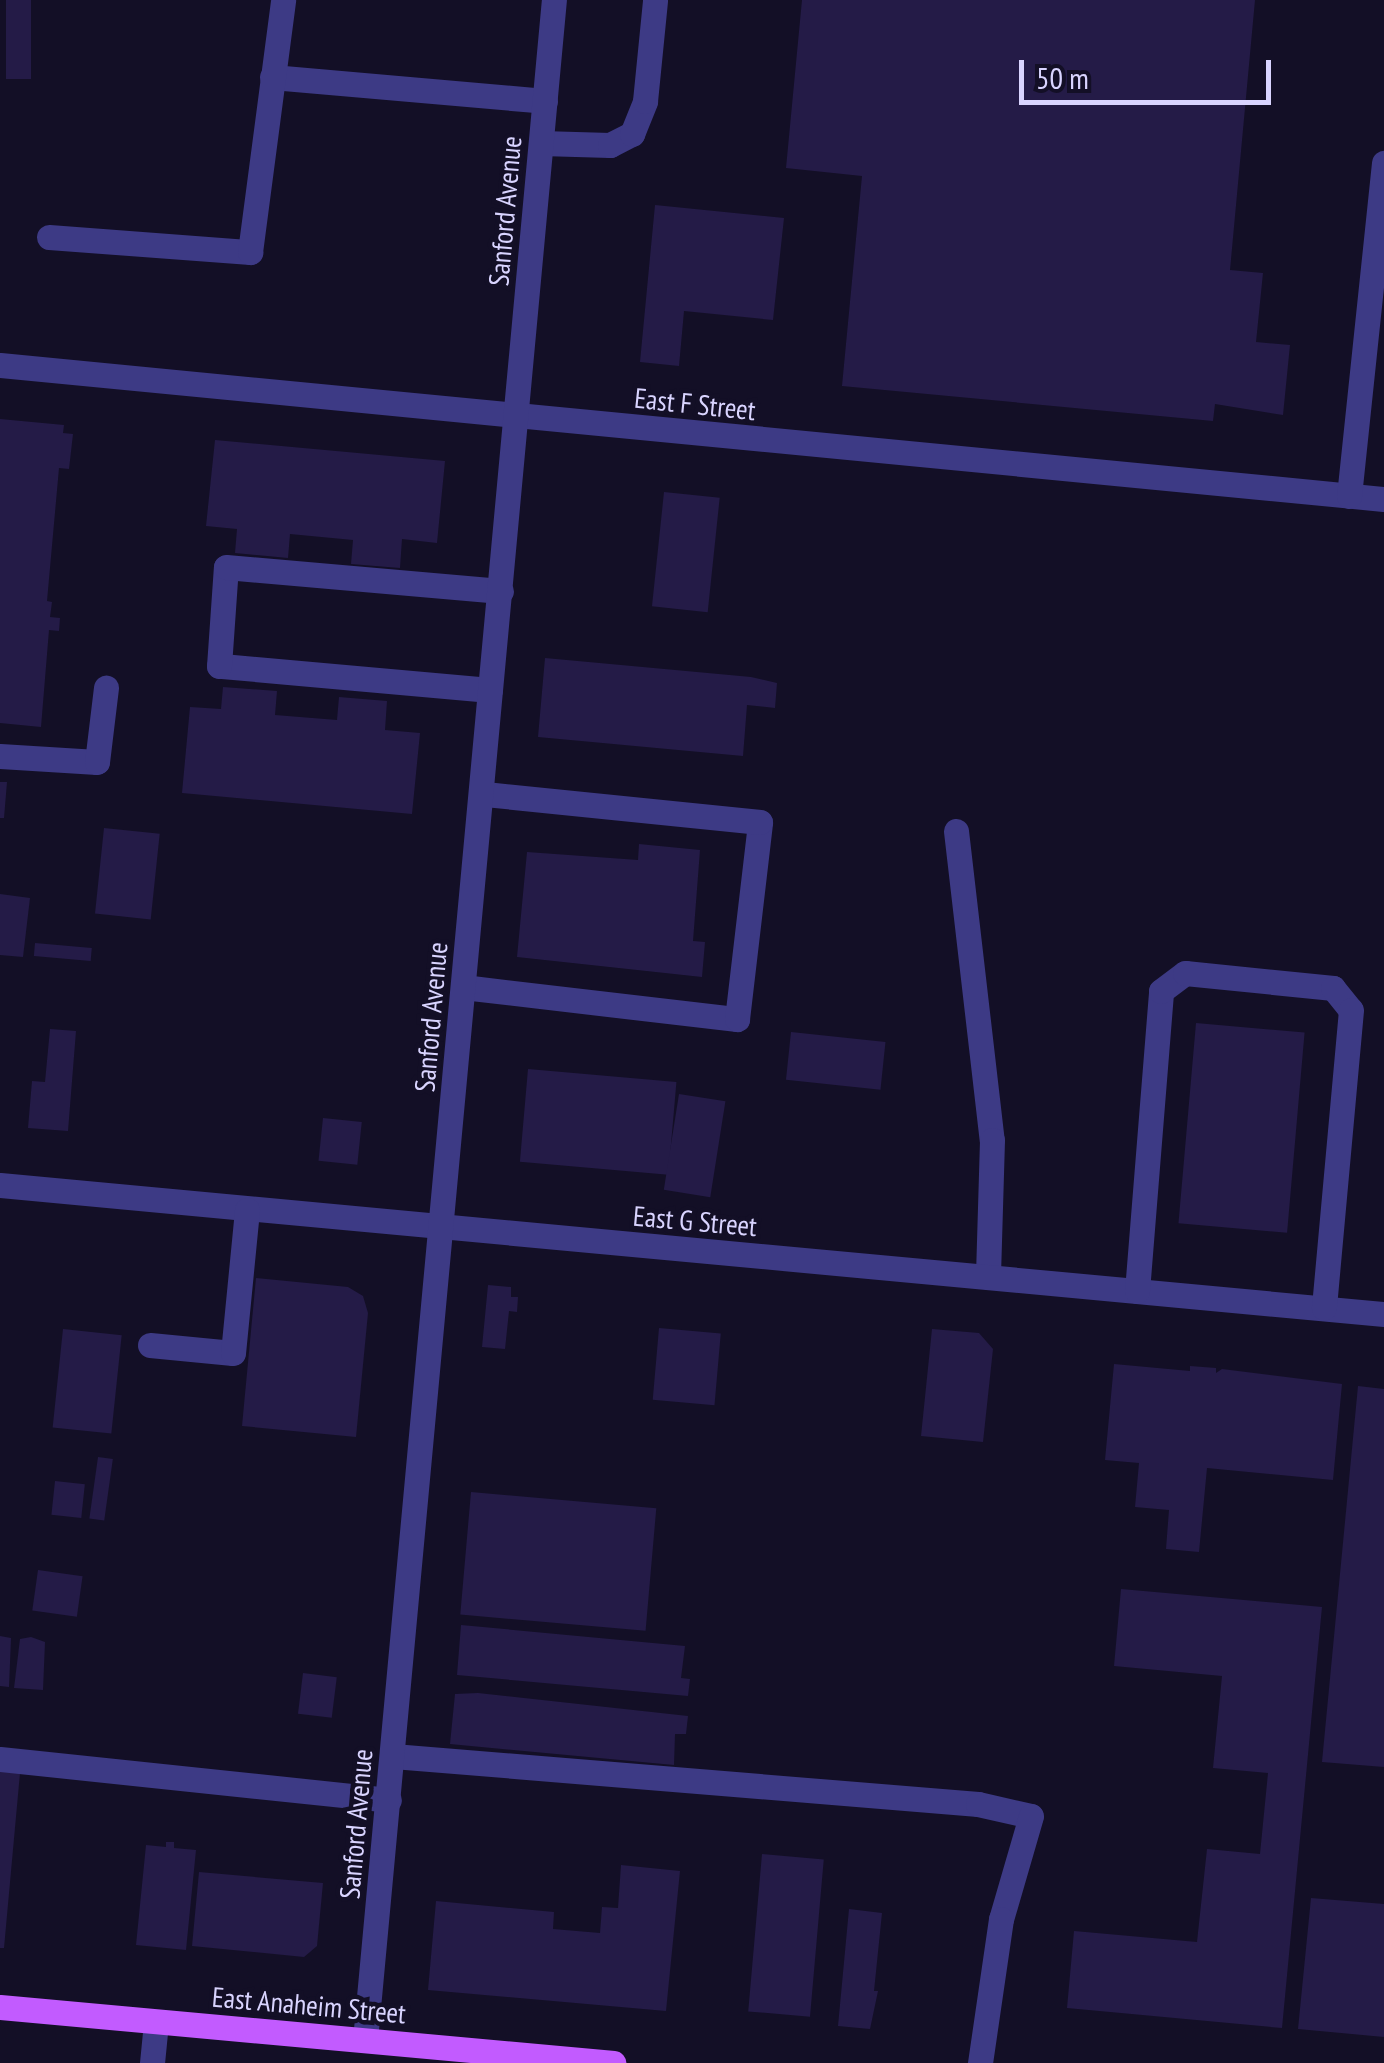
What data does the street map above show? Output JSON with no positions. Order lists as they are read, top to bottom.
{
  "streets": {
    "main road": ["East Anaheim Street"],
    "street": ["Sanford Avenue", "East F Street", "East G Street"]
  },
  "crossings": [
    ["Sanford Avenue", "East F Street"],
    ["Sanford Avenue", "East G Street"],
    ["Sanford Avenue", "East Anaheim Street"]
  ],
  "scale_bar": "50 m"
}
